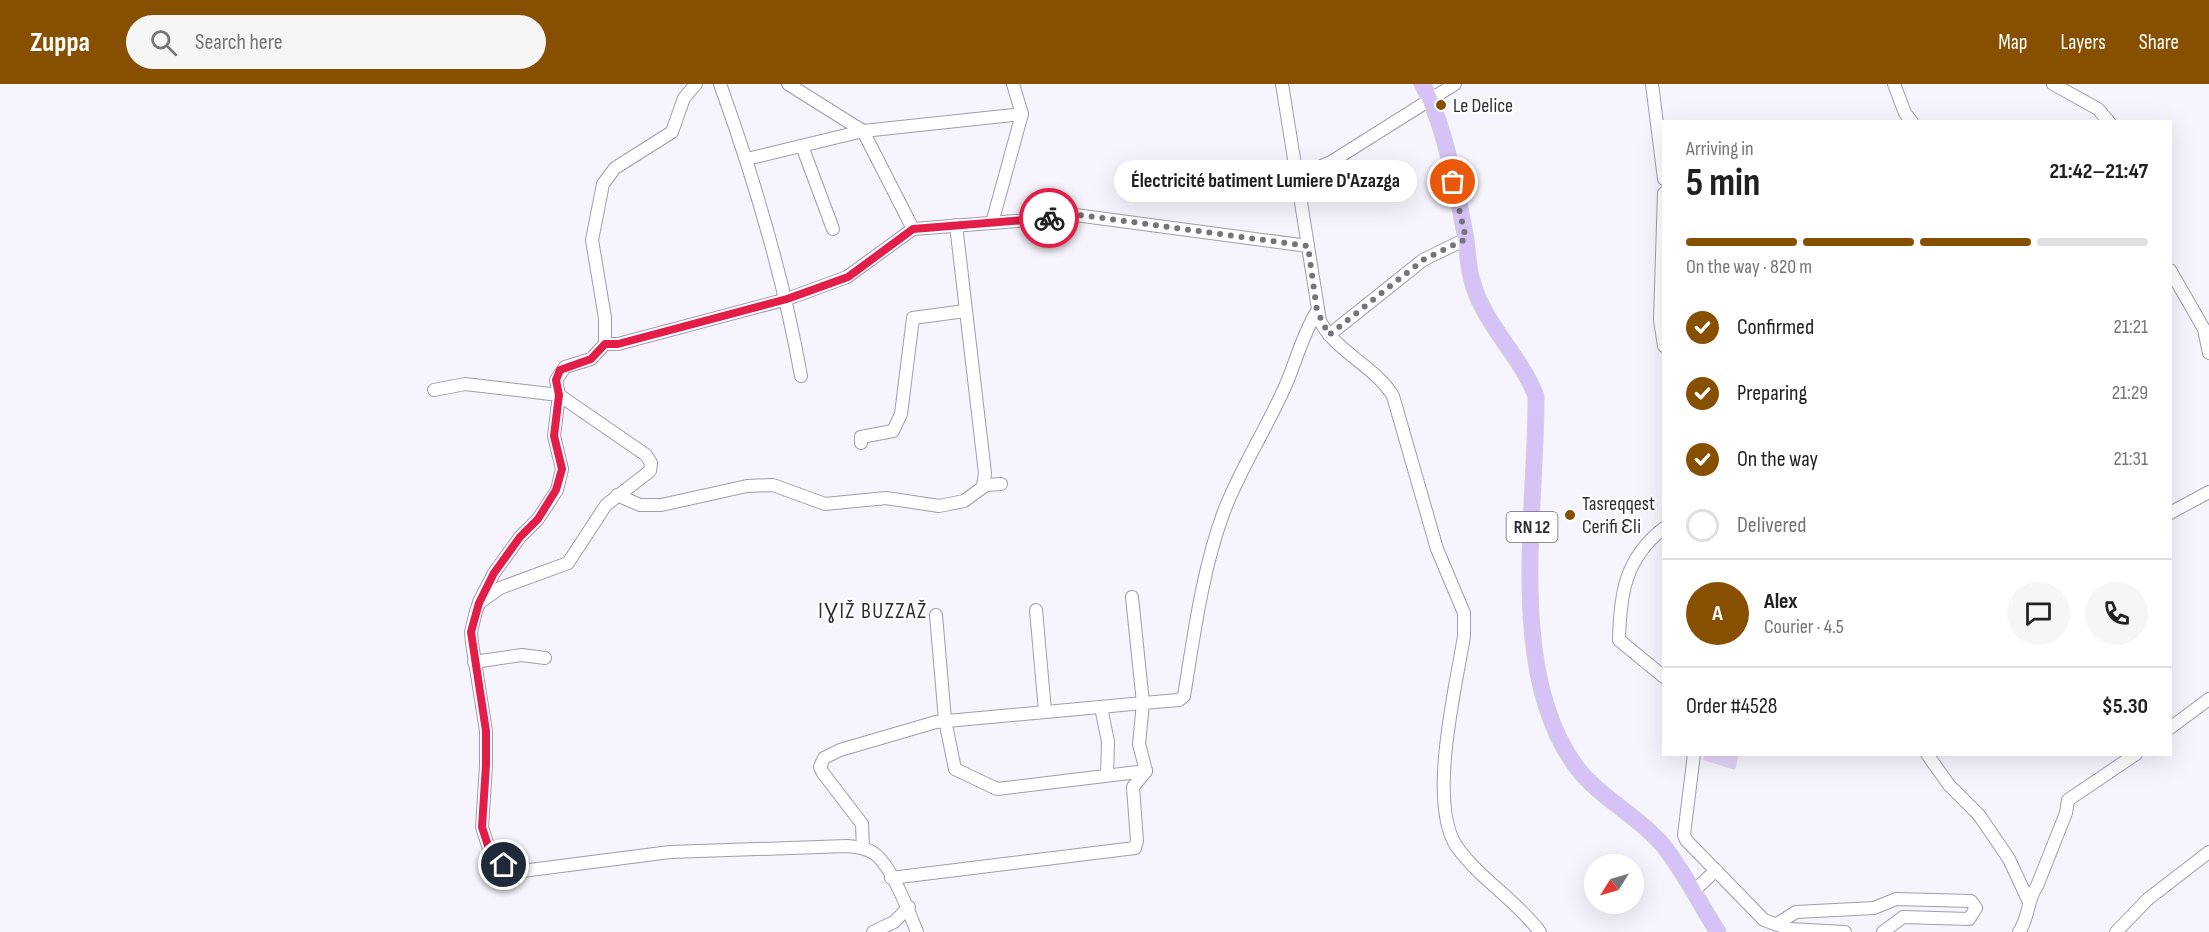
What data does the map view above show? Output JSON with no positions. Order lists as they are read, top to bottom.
{
  "streets": {
    "main road": ["RN 12"]
  },
  "districts": ["IƔIŽ BUZZAŽ"],
  "places": ["Le Delice", "Électricité batiment Lumiere D'Azazga", "Tasreqqest Cerifi Ɛli"],
  "north": "bottom left",
  "page": {
    "header": "Zuppa",
    "search": "Search here",
    "nav": ["Map", "Layers", "Share"],
    "heading": ["5 min", "Arriving in", "21:42–21:47"],
    "panel": [
      "Alex",
      "Courier · 4.5",
      "Order #4528",
      "$5.30"
    ],
    "bubble": "Électricité batiment Lumiere D'Azazga",
    "bar": "On the way · 820 m",
    "list": [
      ["Confirmed", "21:21"],
      ["Preparing", "21:29"],
      ["On the way", "21:31"],
      "Delivered"
    ],
    "round": "A"
  }
}
